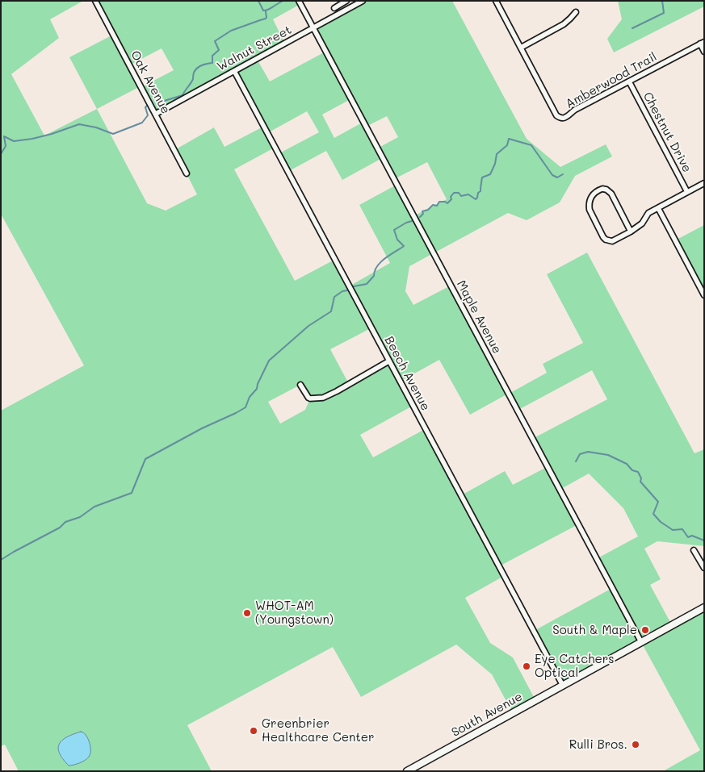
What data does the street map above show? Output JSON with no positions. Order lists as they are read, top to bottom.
{
  "streets": {
    "main road": ["South Avenue"],
    "street": [
      "Walnut Street",
      "Amberwood Trail",
      "Oak Avenue",
      "Chestnut Drive",
      "Maple Avenue",
      "Beech Avenue"
    ]
  },
  "crossings": [
    ["Walnut Street", "Oak Avenue"],
    ["Walnut Street", "Maple Avenue"],
    ["Walnut Street", "Beech Avenue"],
    ["Amberwood Trail", "Chestnut Drive"],
    ["Maple Avenue", "South Avenue"],
    ["Beech Avenue", "South Avenue"]
  ],
  "places": [
    "WHOT-AM (Youngstown)",
    "South & Maple",
    "Eye Catchers Optical",
    "Greenbrier Healthcare Center",
    "Rulli Bros."
  ]
}
